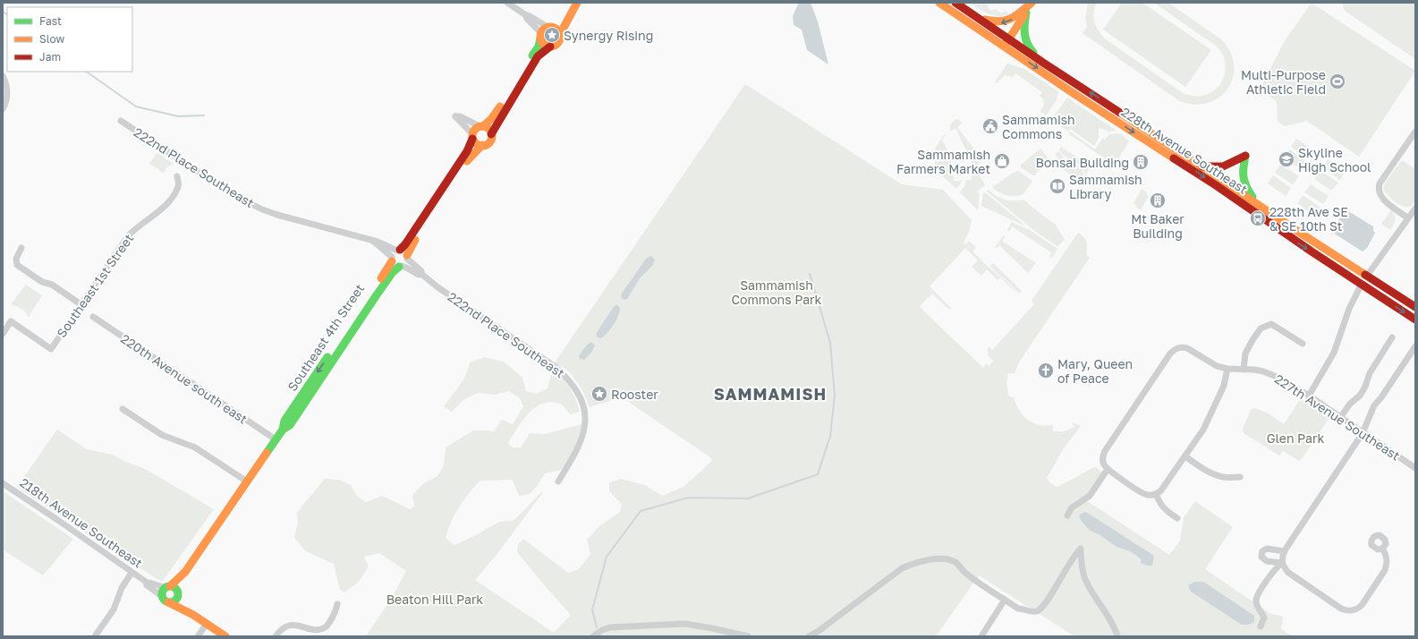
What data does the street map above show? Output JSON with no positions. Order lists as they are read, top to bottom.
{
  "streets": {
    "street": [
      "228th Avenue Southeast",
      "222nd Place Southeast",
      "Southeast 1st Street",
      "Southeast 4th Street",
      "220th Avenue south east",
      "227th Avenue Southeast",
      "218th Avenue Southeast"
    ]
  },
  "crossings": [
    ["222nd Place Southeast", "Southeast 4th Street"],
    ["Southeast 4th Street", "220th Avenue south east"],
    ["Southeast 4th Street", "218th Avenue Southeast"]
  ],
  "districts": ["SAMMAMISH"],
  "parks": ["Sammamish Commons Park", "Glen Park", "Beaton Hill Park"],
  "places": {
    "place": ["Synergy Rising", "Rooster"],
    "sports": ["Multi-Purpose Athletic Field"],
    "public building": ["Sammamish Commons"],
    "school or university": ["Skyline High School"],
    "shop": ["Sammamish Farmers Market"],
    "building": ["Bonsai Building", "Mt Baker Building"],
    "library": ["Sammamish Library"],
    "bus stop": ["228th Ave SE & SE 10th St"],
    "church": ["Mary, Queen of Peace"]
  },
  "legend": ["Fast", "Slow", "Jam"]
}
